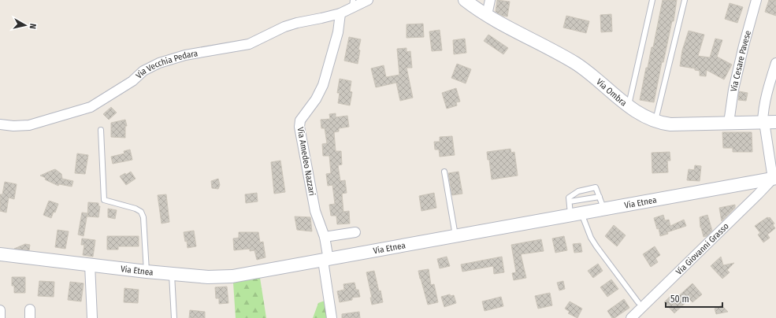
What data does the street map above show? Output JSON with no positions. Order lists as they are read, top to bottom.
{
  "streets": {
    "main road": ["Via Ombra", "Via Etnea"],
    "street": [
      "Via Cesare Pavese",
      "Via Vecchia Pedara",
      "Via Amedeo Nazzari",
      "Via Giovanni Grasso"
    ]
  },
  "crossings": [
    ["Via Cesare Pavese", "Via Ombra"],
    ["Via Vecchia Pedara", "Via Amedeo Nazzari"],
    ["Via Amedeo Nazzari", "Via Etnea"],
    ["Via Etnea", "Via Giovanni Grasso"]
  ],
  "scale_bar": "50 m",
  "north": "right"
}
